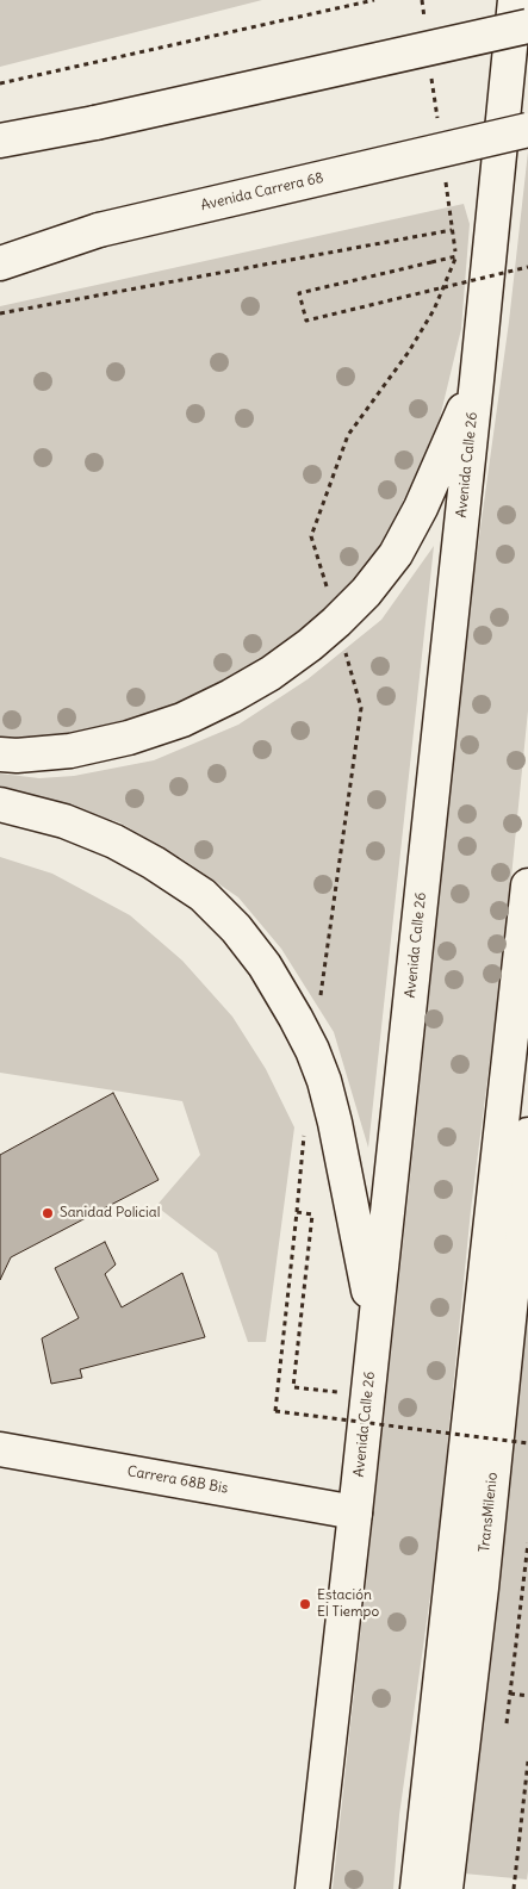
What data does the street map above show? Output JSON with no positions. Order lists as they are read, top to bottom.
{
  "streets": {
    "main road": [
      "Avenida Carrera 68",
      "Avenida Calle 26",
      "Carrera 68B Bis",
      "TransMilenio"
    ]
  },
  "crossings": [
    ["Avenida Calle 26", "Carrera 68B Bis"]
  ],
  "places": ["Sanidad Policial", "Estación El Tiempo"]
}
